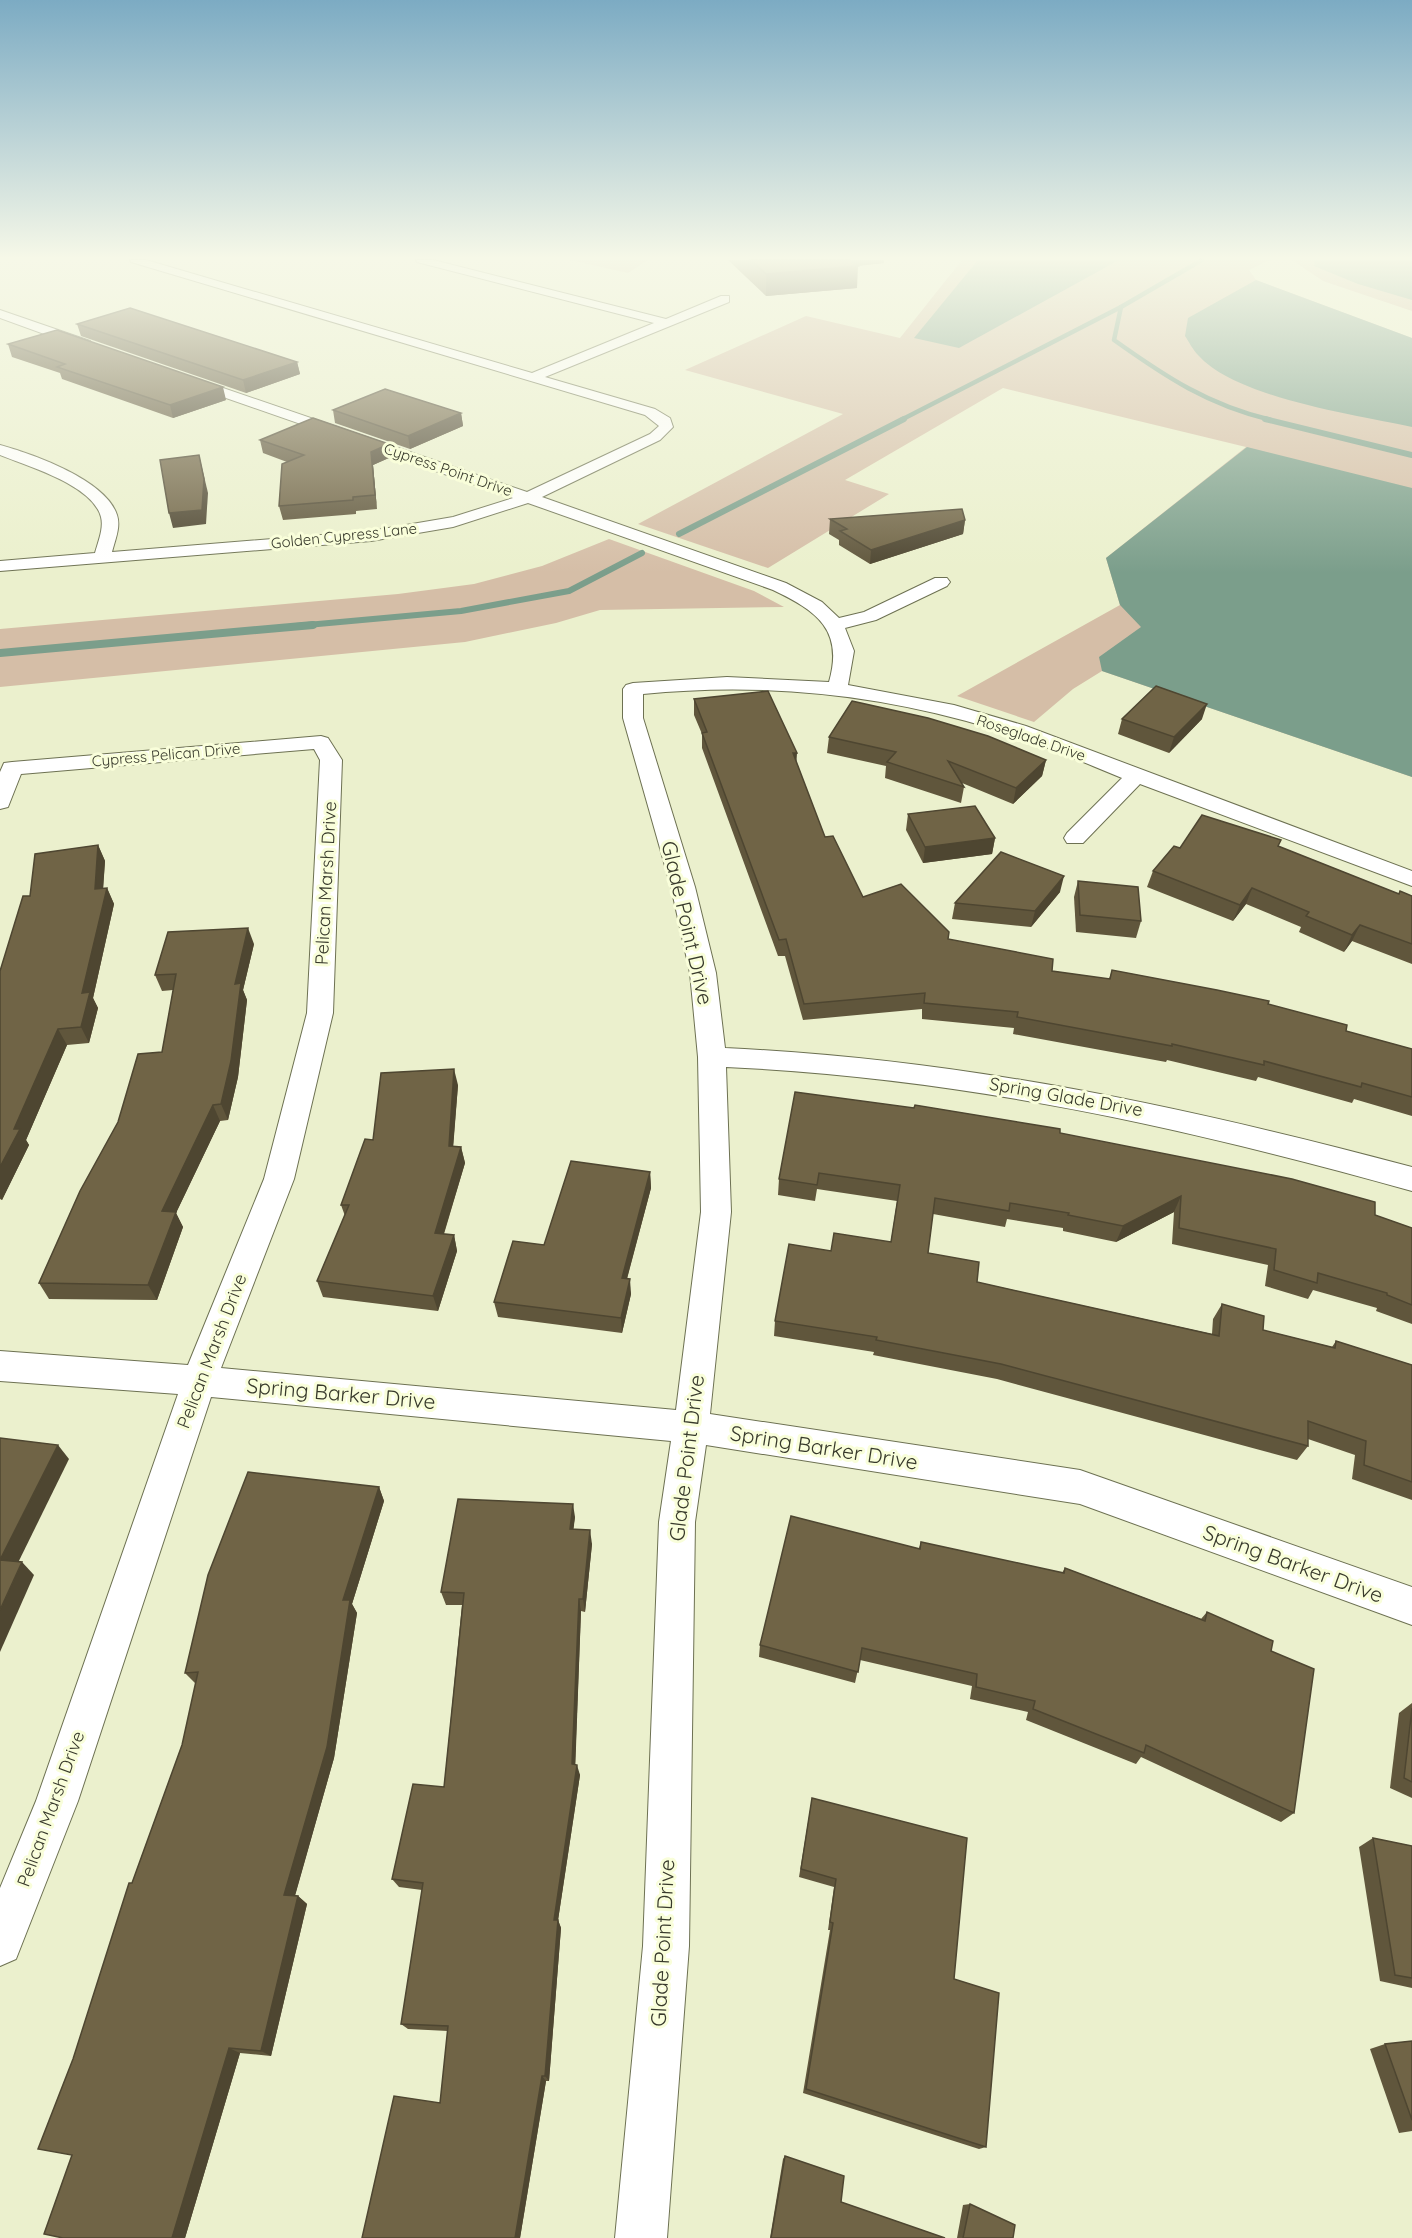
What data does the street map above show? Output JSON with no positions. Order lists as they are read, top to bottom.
{
  "streets": {
    "street": [
      "Cypress Point Drive",
      "Golden Cypress Lane",
      "Roseglade Drive",
      "Cypress Pelican Drive",
      "Pelican Marsh Drive",
      "Glade Point Drive",
      "Spring Glade Drive",
      "Spring Barker Drive"
    ]
  },
  "crossings": [
    ["Cypress Point Drive", "Golden Cypress Lane"],
    ["Roseglade Drive", "Glade Point Drive"],
    ["Cypress Pelican Drive", "Pelican Marsh Drive"],
    ["Pelican Marsh Drive", "Spring Barker Drive"],
    ["Glade Point Drive", "Spring Glade Drive"],
    ["Glade Point Drive", "Spring Barker Drive"]
  ]
}
